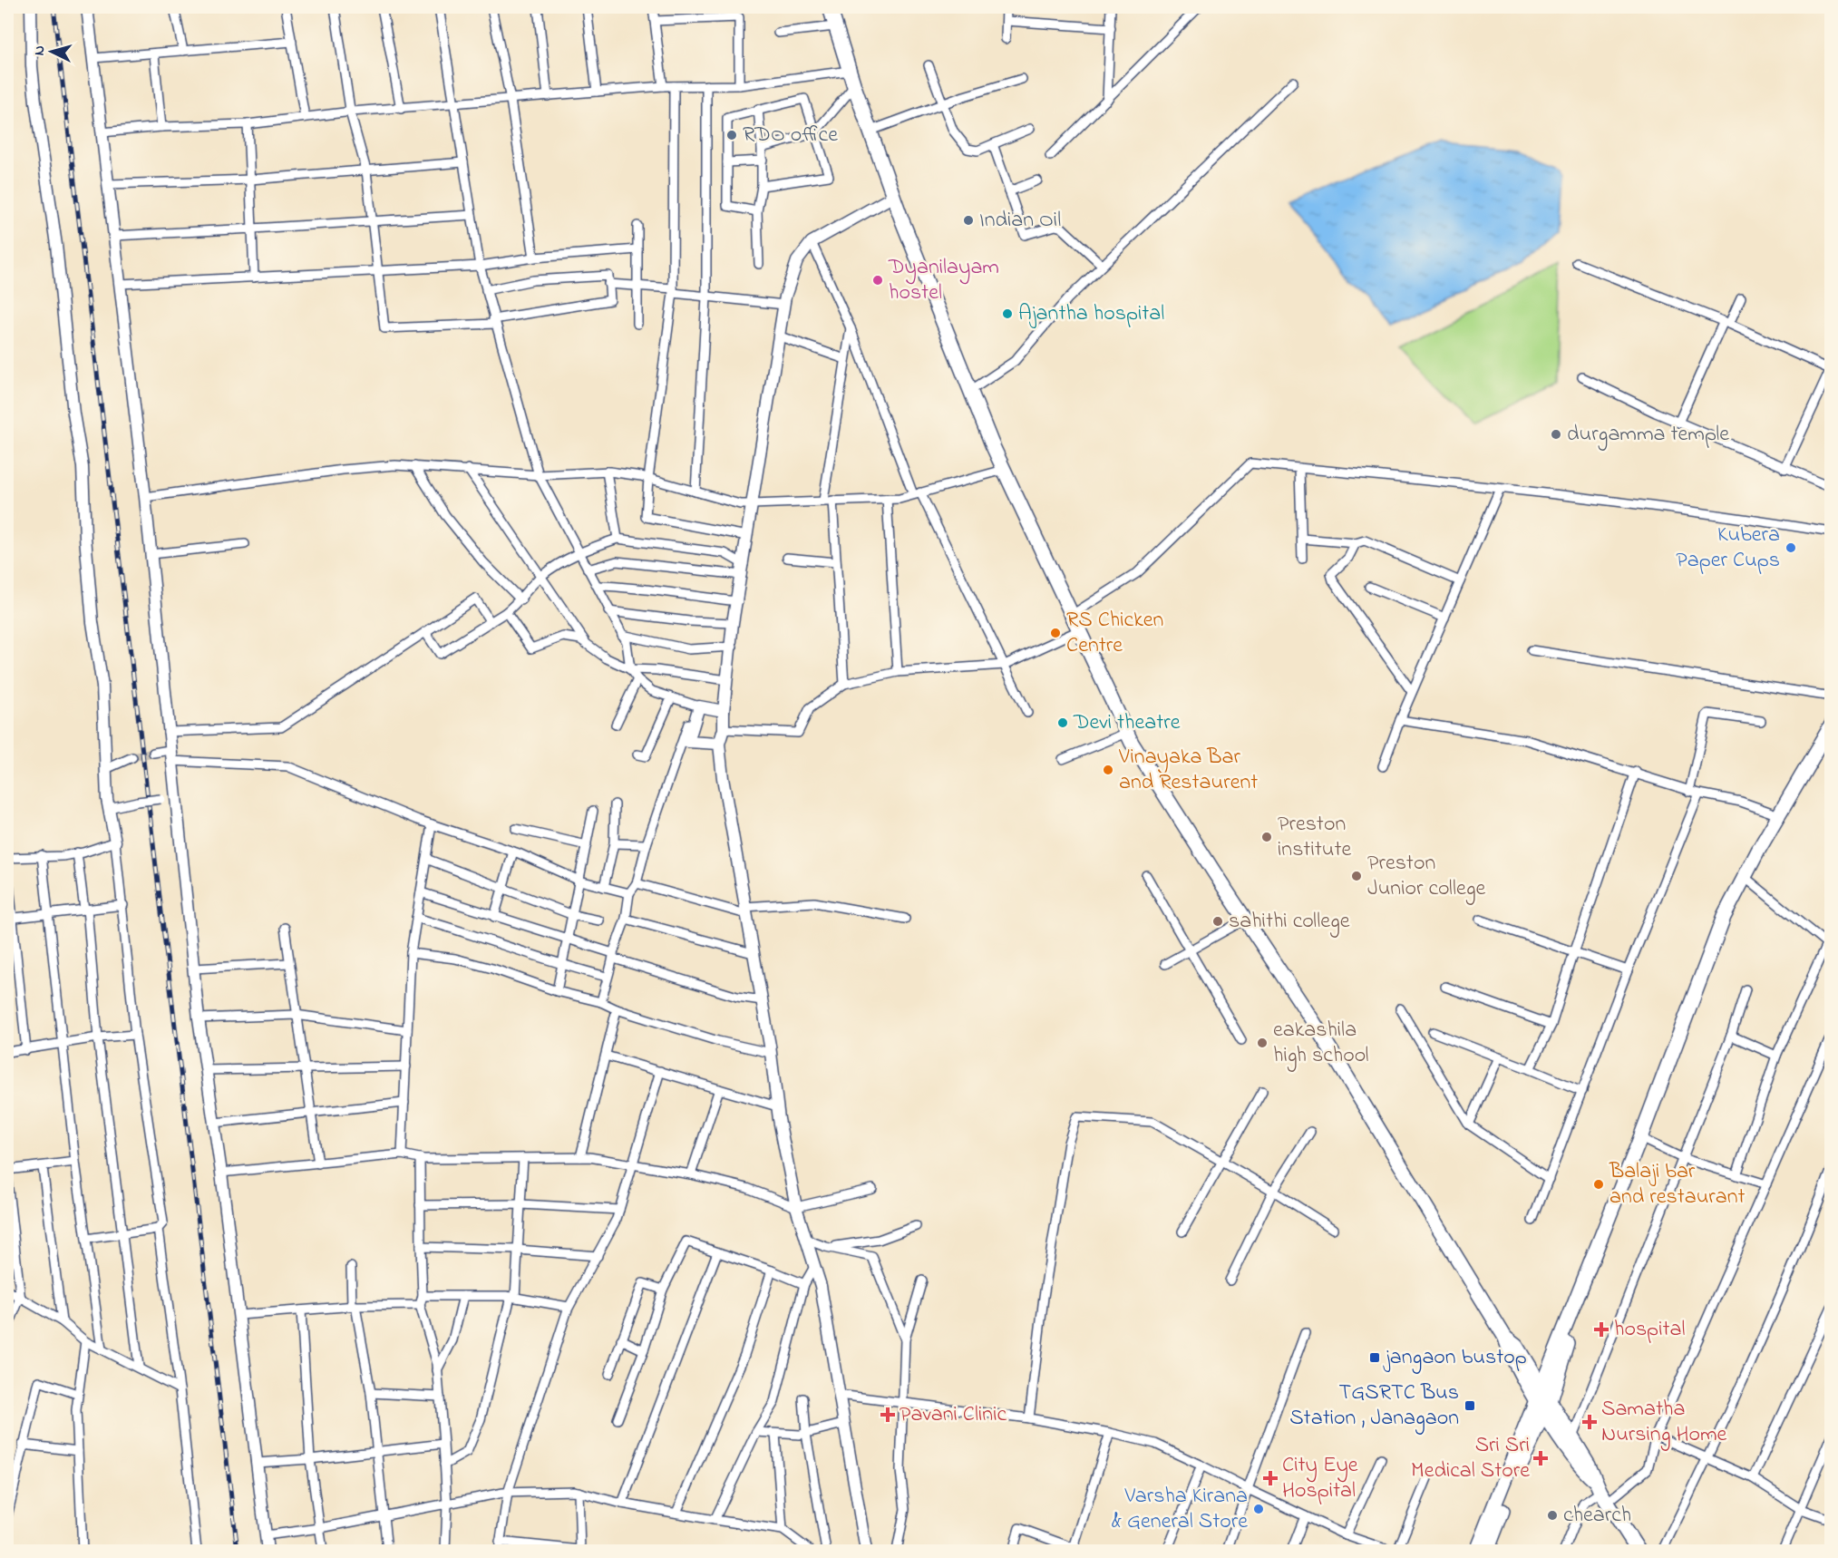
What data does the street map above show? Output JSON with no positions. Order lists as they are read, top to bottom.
{
  "places": {
    "other": [
      "RDO office",
      "Indian Oil",
      "Dyanilayam hostel",
      "Ajantha hospital",
      "durgamma temple",
      "Kubera Paper Cups",
      "RS Chicken Centre",
      "Devi theatre",
      "Vinayaka Bar and Restaurent",
      "Preston institute",
      "Preston Junior college",
      "sahithi college",
      "eakashila high school",
      "Balaji bar and restaurant",
      "Varsha Kirana & General Store",
      "chearch"
    ],
    "health": [
      "hospital",
      "Pavani Clinic",
      "Samatha Nursing Home",
      "Sri Sri Medical Store",
      "City Eye Hospital"
    ],
    "transit": ["jangaon bustop", "TGSRTC Bus Station , Janagaon"]
  },
  "north": "left"
}
